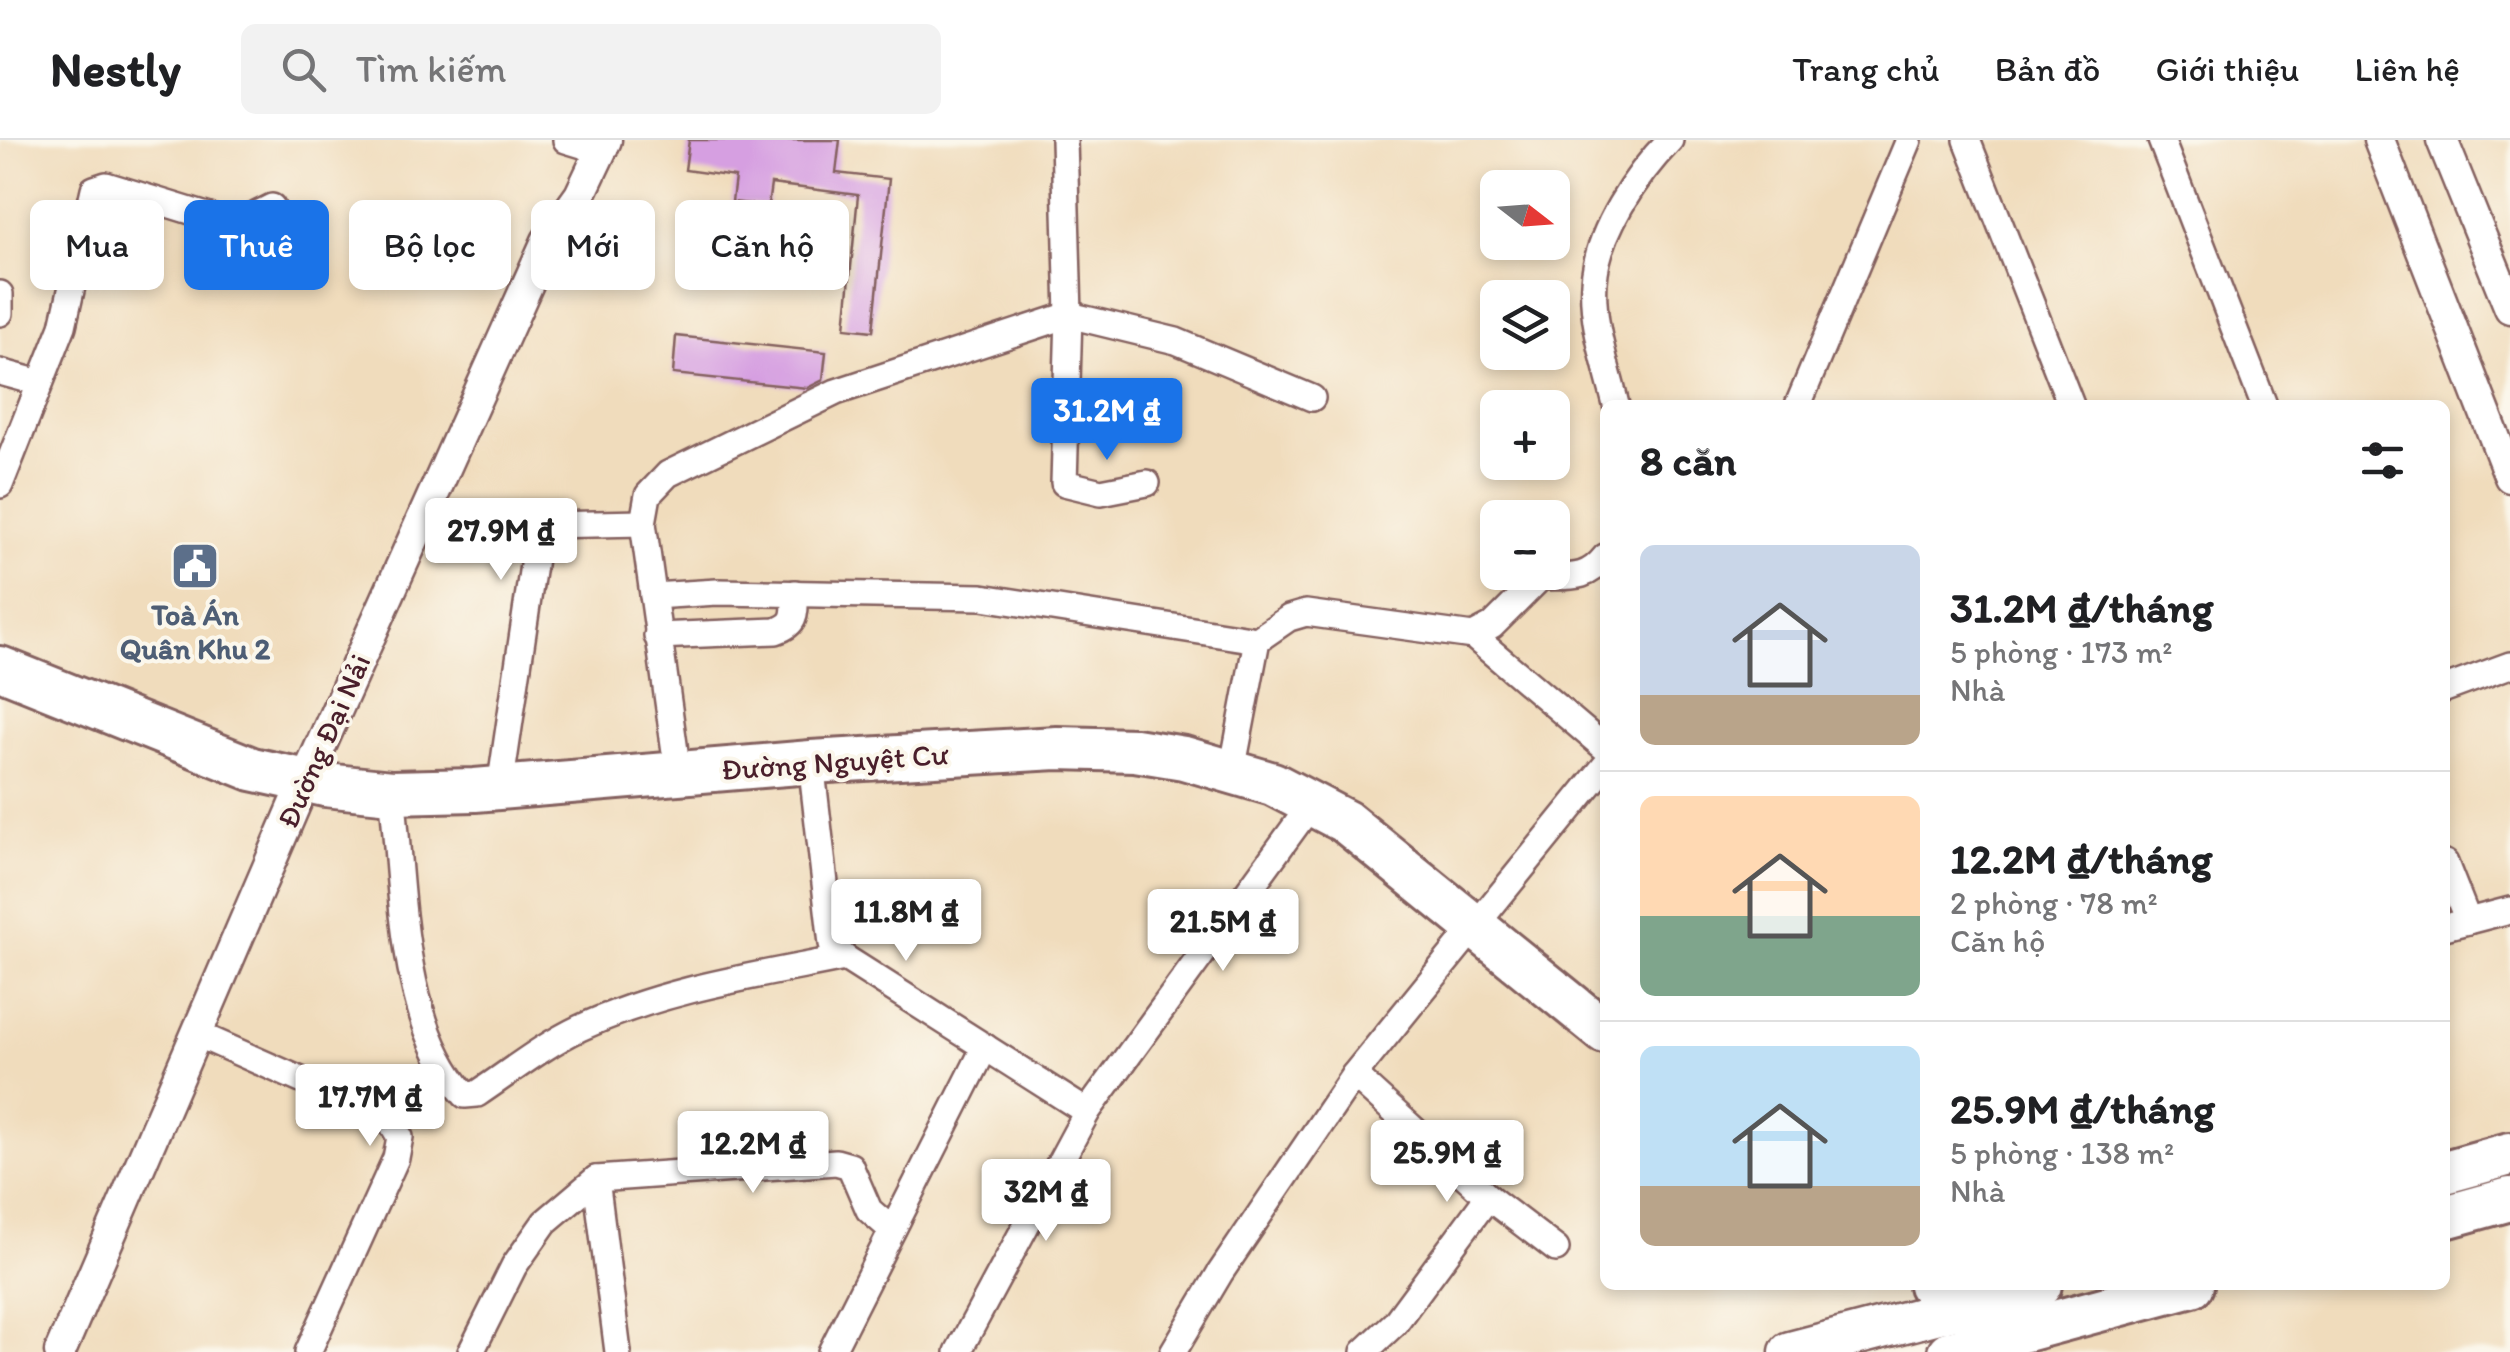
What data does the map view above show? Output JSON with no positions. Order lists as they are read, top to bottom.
{
  "streets": {
    "highway": ["Đường Nguyệt Cư"],
    "street": ["Đường Đại Nải"]
  },
  "crossings": [
    ["Đường Đại Nải", "Đường Nguyệt Cư"]
  ],
  "places": {
    "public building": ["Toà Án Quân Khu 2"]
  },
  "north": "right",
  "page": {
    "header": "Nestly",
    "search": "Tìm kiếm",
    "nav": [
      "Trang chủ",
      "Bản đồ",
      "Giới thiệu",
      "Liên hệ"
    ],
    "map_buttons": ["+", "−"],
    "chip": [
      "Mua",
      "Thuê",
      "Bộ lọc",
      "Mới",
      "Căn hộ"
    ],
    "price": [
      "31.2M ₫",
      "27.9M ₫",
      "11.8M ₫",
      "21.5M ₫",
      "17.7M ₫",
      "12.2M ₫",
      "25.9M ₫",
      "32M ₫"
    ],
    "heading": "8 căn",
    "list": [
      {
        "name": "31.2M ₫/tháng",
        "note": "5 phòng · 173 m² · Nhà"
      },
      {
        "name": "12.2M ₫/tháng",
        "note": "2 phòng · 78 m² · Căn hộ"
      },
      {
        "name": "25.9M ₫/tháng",
        "note": "5 phòng · 138 m² · Nhà"
      }
    ]
  }
}
